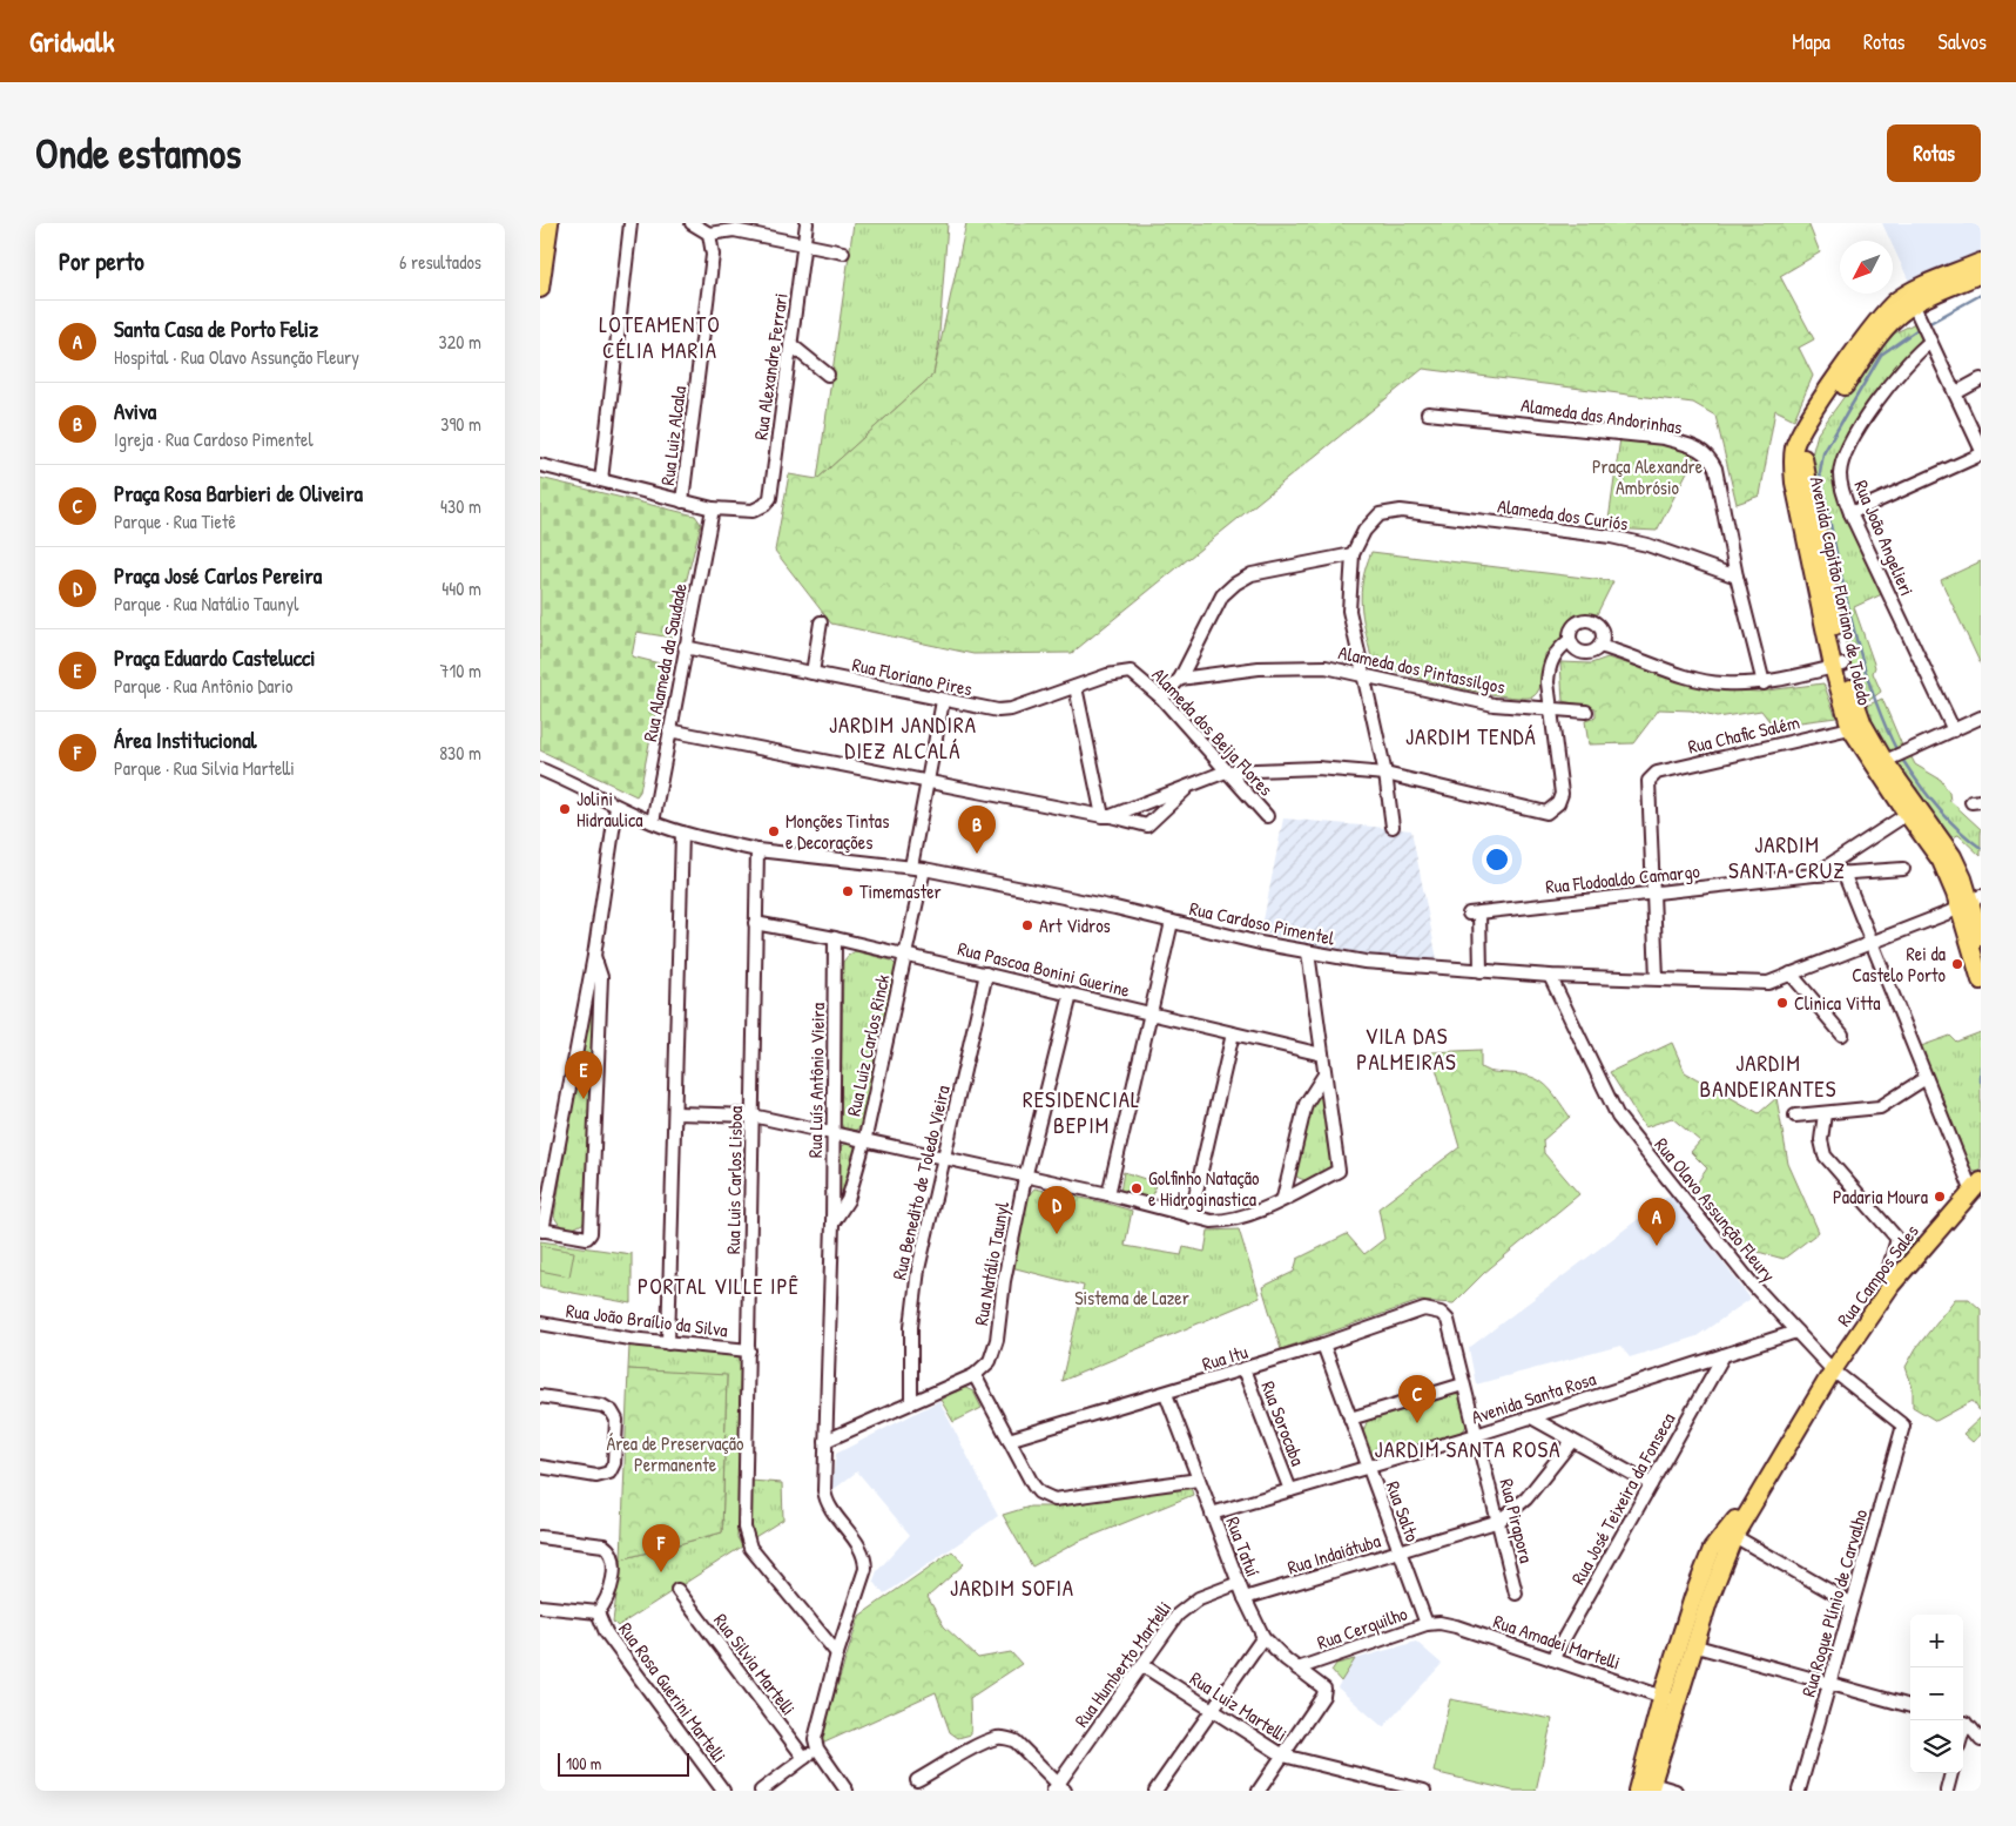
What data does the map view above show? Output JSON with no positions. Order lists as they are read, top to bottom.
{
  "streets": {
    "main road": ["Avenida Capitão Floriano de Toledo", "Rua Campos Sales"],
    "street": [
      "Rua Alexandre Ferrari",
      "Alameda das Andorinhas",
      "Rua Luiz Alcala",
      "Alameda dos Curiós",
      "Rua João Angelieri",
      "Rua Alameda da Saudade",
      "Alameda dos Pintassilgos",
      "Rua Floriano Pires",
      "Alameda dos Beija Flores",
      "Rua Chafic Salém",
      "Rua Flodoaldo Camargo",
      "Rua Cardoso Pimentel",
      "Rua Pascoa Bonini Guerine",
      "Rua Luiz Carlos Rinck",
      "Rua Luís Antônio Vieira",
      "Rua Luis Carlos Lisboa",
      "Rua Benedito de Toledo Vieira",
      "Rua Olavo Assunção Fleury",
      "Rua Natálio Taunyl",
      "Rua João Braílio da Silva",
      "Rua Itu",
      "Avenida Santa Rosa",
      "Rua Sorocaba",
      "Rua José Teixeira da Fonseca",
      "Rua Salto",
      "Rua Pirapora",
      "Rua Tatuí",
      "Rua Indaiátuba",
      "Rua Roque Plínio de Carvalho",
      "Rua Cerquilho",
      "Rua Amadei Martelli",
      "Rua Silvia Martelli",
      "Rua Humberto Martelli",
      "Rua Rosa Guerini Martelli",
      "Rua Luiz Martelli"
    ]
  },
  "crossings": [
    ["Rua Alexandre Ferrari", "Rua Alameda da Saudade"],
    ["Alameda das Andorinhas", "Alameda dos Curiós"],
    ["Avenida Capitão Floriano de Toledo", "Rua Chafic Salém"],
    ["Avenida Capitão Floriano de Toledo", "Rua Flodoaldo Camargo"],
    ["Avenida Capitão Floriano de Toledo", "Rua Cardoso Pimentel"],
    ["Rua Alameda da Saudade", "Rua Floriano Pires"],
    ["Rua Alameda da Saudade", "Rua Cardoso Pimentel"],
    ["Rua Floriano Pires", "Alameda dos Beija Flores"],
    ["Rua Chafic Salém", "Rua Flodoaldo Camargo"],
    ["Rua Flodoaldo Camargo", "Rua Cardoso Pimentel"],
    ["Rua Cardoso Pimentel", "Rua Luiz Carlos Rinck"],
    ["Rua Cardoso Pimentel", "Rua Luis Carlos Lisboa"],
    ["Rua Cardoso Pimentel", "Rua Olavo Assunção Fleury"],
    ["Rua Pascoa Bonini Guerine", "Rua Luiz Carlos Rinck"],
    ["Rua Pascoa Bonini Guerine", "Rua Luís Antônio Vieira"],
    ["Rua Pascoa Bonini Guerine", "Rua Luis Carlos Lisboa"],
    ["Rua Pascoa Bonini Guerine", "Rua Benedito de Toledo Vieira"],
    ["Rua Pascoa Bonini Guerine", "Rua Natálio Taunyl"],
    ["Rua Luiz Carlos Rinck", "Rua Luís Antônio Vieira"],
    ["Rua Luís Antônio Vieira", "Rua Luis Carlos Lisboa"],
    ["Rua Luís Antônio Vieira", "Rua Natálio Taunyl"],
    ["Rua Luis Carlos Lisboa", "Rua João Braílio da Silva"],
    ["Rua Benedito de Toledo Vieira", "Rua Natálio Taunyl"],
    ["Rua Olavo Assunção Fleury", "Rua Campos Sales"],
    ["Rua Olavo Assunção Fleury", "Avenida Santa Rosa"],
    ["Rua Olavo Assunção Fleury", "Rua Roque Plínio de Carvalho"],
    ["Rua Itu", "Rua Sorocaba"],
    ["Rua Itu", "Rua Salto"],
    ["Rua Itu", "Rua Pirapora"],
    ["Rua Itu", "Rua Tatuí"],
    ["Avenida Santa Rosa", "Rua Sorocaba"],
    ["Avenida Santa Rosa", "Rua José Teixeira da Fonseca"],
    ["Avenida Santa Rosa", "Rua Salto"],
    ["Avenida Santa Rosa", "Rua Pirapora"],
    ["Avenida Santa Rosa", "Rua Tatuí"],
    ["Rua José Teixeira da Fonseca", "Rua Amadei Martelli"],
    ["Rua Salto", "Rua Indaiátuba"],
    ["Rua Salto", "Rua Cerquilho"],
    ["Rua Salto", "Rua Amadei Martelli"],
    ["Rua Pirapora", "Rua Indaiátuba"],
    ["Rua Tatuí", "Rua Indaiátuba"],
    ["Rua Tatuí", "Rua Cerquilho"],
    ["Rua Tatuí", "Rua Humberto Martelli"],
    ["Rua Cerquilho", "Rua Amadei Martelli"],
    ["Rua Humberto Martelli", "Rua Luiz Martelli"]
  ],
  "districts": [
    "LOTEAMENTO CÉLIA MARIA",
    "JARDIM JANDIRA DIEZ ALCALÁ",
    "JARDIM TENDÁ",
    "JARDIM SANTA CRUZ",
    "VILA DAS PALMEIRAS",
    "JARDIM BANDEIRANTES",
    "RESIDENCIAL BEPIM",
    "PORTAL VILLE IPÊ",
    "JARDIM SANTA ROSA",
    "JARDIM SOFIA"
  ],
  "parks": ["Praça Alexandre Ambrósio", "Sistema de Lazer", "Área de Preservação Permanente"],
  "places": [
    "Jolini Hidraulica",
    "Monções Tintas e Decorações",
    "Timemaster",
    "Art Vidros",
    "Rei da Castelo Porto",
    "Clinica Vitta",
    "Golfinho Natação e Hidroginastica",
    "Padaria Moura"
  ],
  "scale_bar": "100 m",
  "north": "bottom left",
  "page": {
    "header": "Gridwalk",
    "nav": ["Mapa", "Rotas", "Salvos"],
    "buttons": "Rotas",
    "title": "Onde estamos",
    "heading": ["Por perto", "6 resultados"],
    "list": [
      {
        "mark": "A",
        "name": "Santa Casa de Porto Feliz",
        "note": "Hospital · Rua Olavo Assunção Fleury",
        "value": "320 m"
      },
      {
        "mark": "B",
        "name": "Aviva",
        "note": "Igreja · Rua Cardoso Pimentel",
        "value": "390 m"
      },
      {
        "mark": "C",
        "name": "Praça Rosa Barbieri de Oliveira",
        "note": "Parque · Rua Tietê",
        "value": "430 m"
      },
      {
        "mark": "D",
        "name": "Praça José Carlos Pereira",
        "note": "Parque · Rua Natálio Taunyl",
        "value": "440 m"
      },
      {
        "mark": "E",
        "name": "Praça Eduardo Castelucci",
        "note": "Parque · Rua Antônio Dario",
        "value": "710 m"
      },
      {
        "mark": "F",
        "name": "Área Institucional",
        "note": "Parque · Rua Silvia Martelli",
        "value": "830 m"
      }
    ],
    "pins": [
      "B",
      "E",
      "D",
      "A",
      "C",
      "F"
    ],
    "map_buttons": ["+", "−"],
    "scale": "100 m"
  }
}
